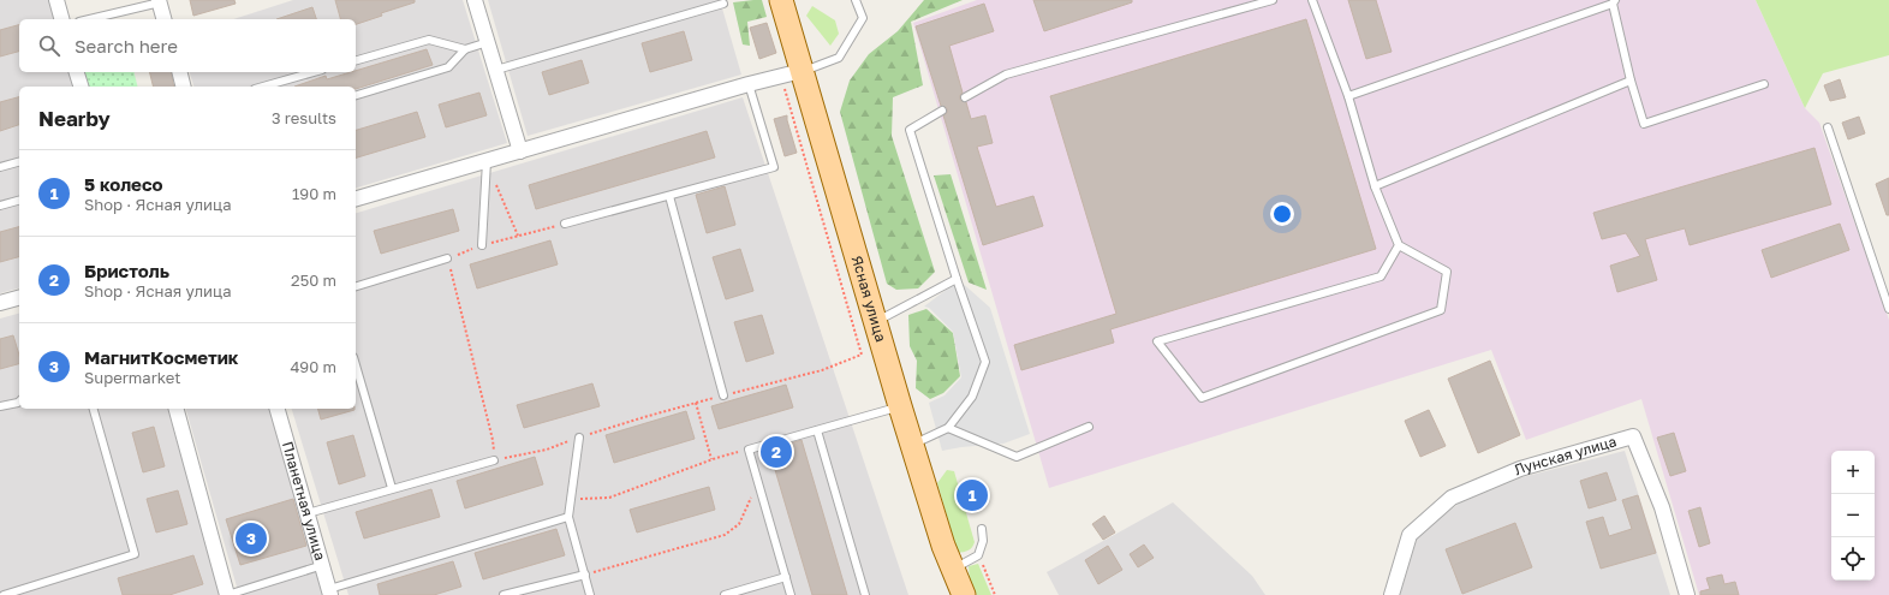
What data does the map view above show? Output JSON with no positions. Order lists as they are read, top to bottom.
{
  "streets": {
    "main road": ["Ясная улица"],
    "street": ["Лунская улица", "Планетная улица"]
  },
  "page": {
    "search": "Search here",
    "heading": ["Nearby", "3 results"],
    "list": [
      {
        "mark": "1",
        "name": "5 колесо",
        "note": "Shop · Ясная улица",
        "value": "190 m"
      },
      {
        "mark": "2",
        "name": "Бристоль",
        "note": "Shop · Ясная улица",
        "value": "250 m"
      },
      {
        "mark": "3",
        "name": "МагнитКосметик",
        "note": "Supermarket",
        "value": "490 m"
      }
    ],
    "pins": ["2", "1", "3"],
    "map_buttons": ["+", "−"]
  }
}
